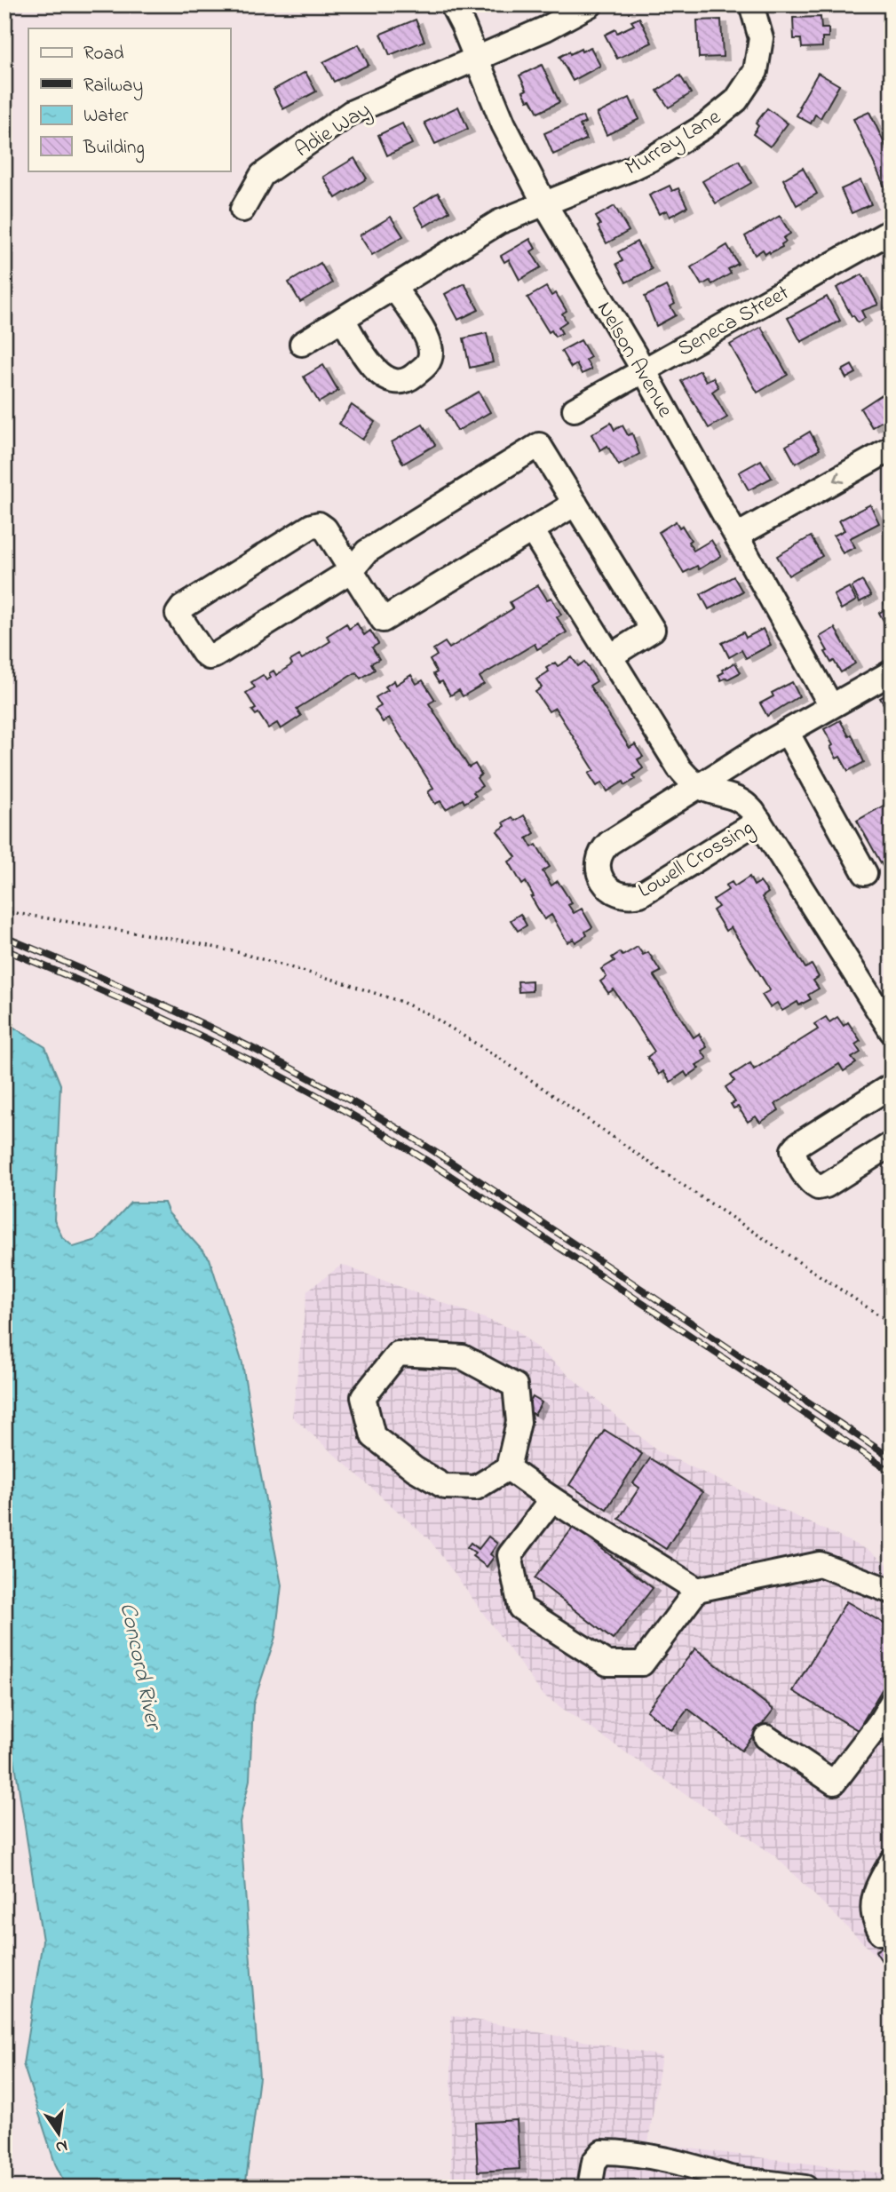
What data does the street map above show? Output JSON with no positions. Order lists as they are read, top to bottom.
{
  "streets": {
    "street": [
      "Adie Way",
      "Murray Lane",
      "Seneca Street",
      "Nelson Avenue",
      "Lowell Crossing"
    ]
  },
  "crossings": [
    ["Adie Way", "Nelson Avenue"],
    ["Murray Lane", "Nelson Avenue"],
    ["Seneca Street", "Nelson Avenue"]
  ],
  "water": ["Concord River"],
  "legend": [
    "Road",
    "Railway",
    "Water",
    "Building"
  ],
  "north": "bottom"
}
